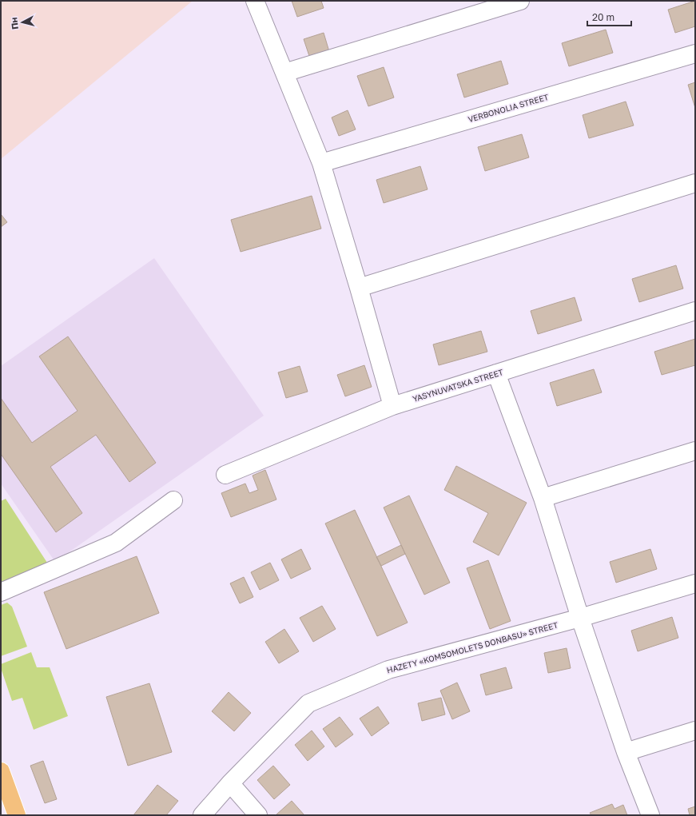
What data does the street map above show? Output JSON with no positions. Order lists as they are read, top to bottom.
{
  "streets": {
    "street": ["VERBONOLIA STREET", "YASYNUVATSKA STREET", "HAZETY «KOMSOMOLETS DONBASU» STREET"]
  },
  "scale_bar": "20 m",
  "north": "left"
}
